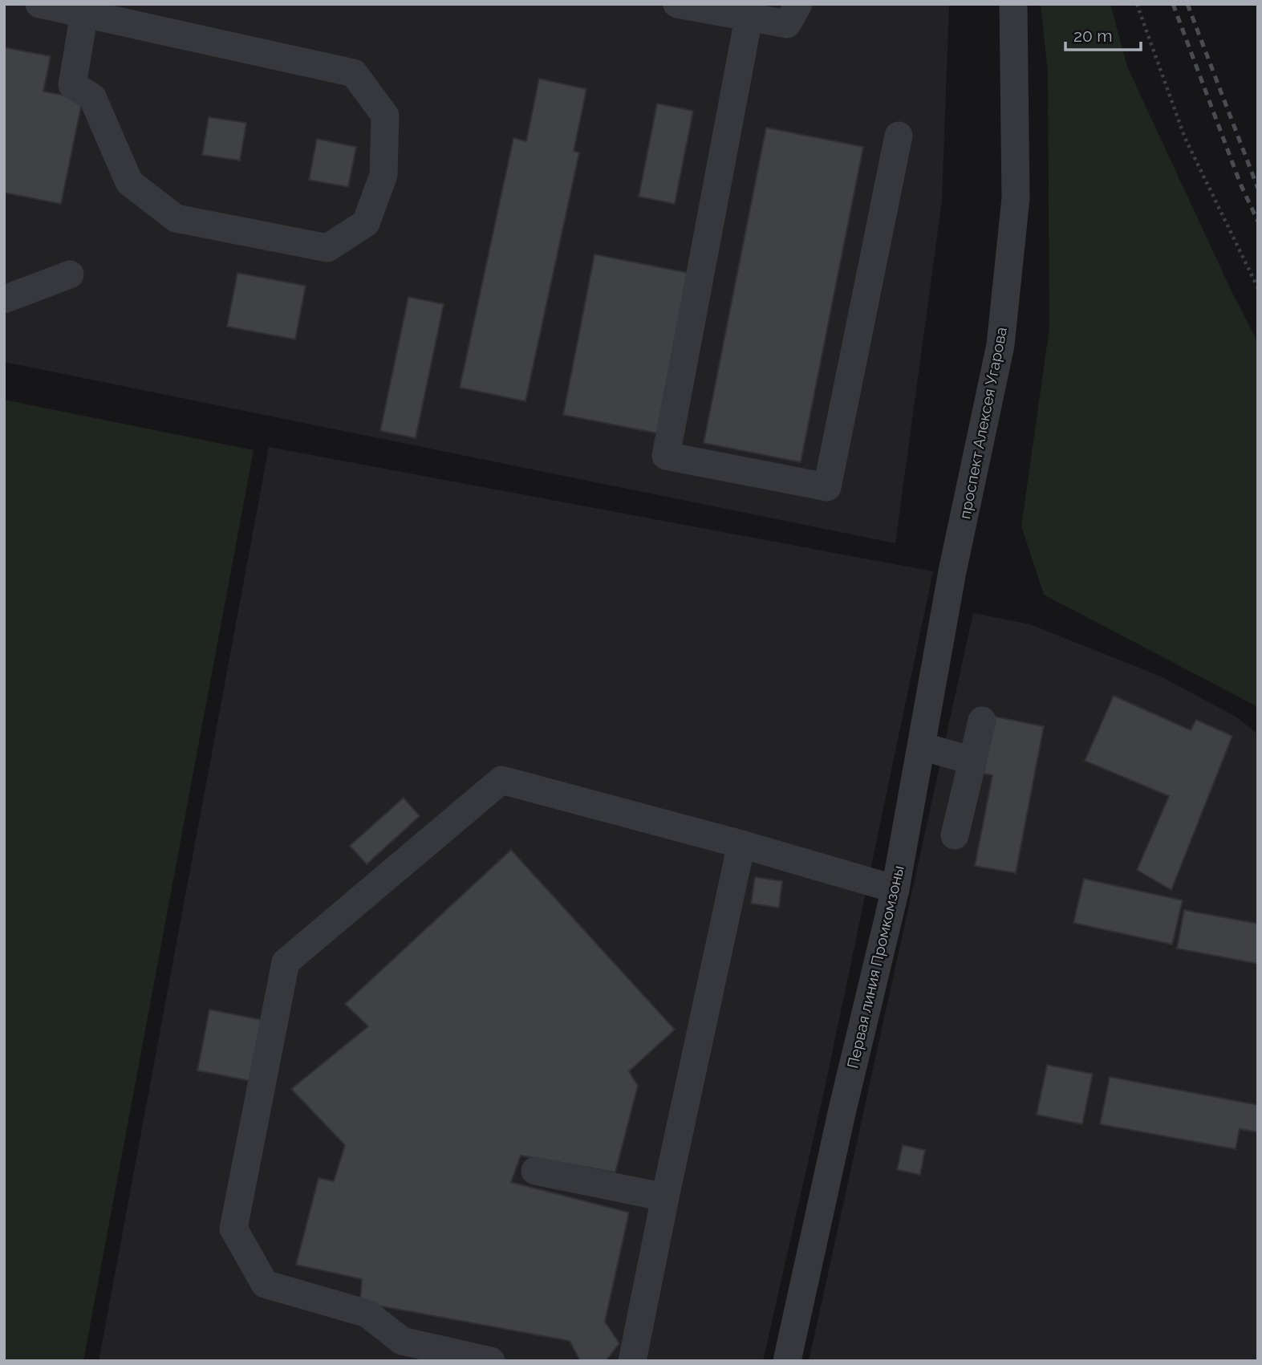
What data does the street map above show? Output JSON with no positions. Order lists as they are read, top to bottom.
{
  "streets": {
    "street": ["проспект Алексея Угарова", "Первая линия Промкомзоны"]
  },
  "crossings": [
    ["проспект Алексея Угарова", "Первая линия Промкомзоны"]
  ],
  "scale_bar": "20 m"
}
